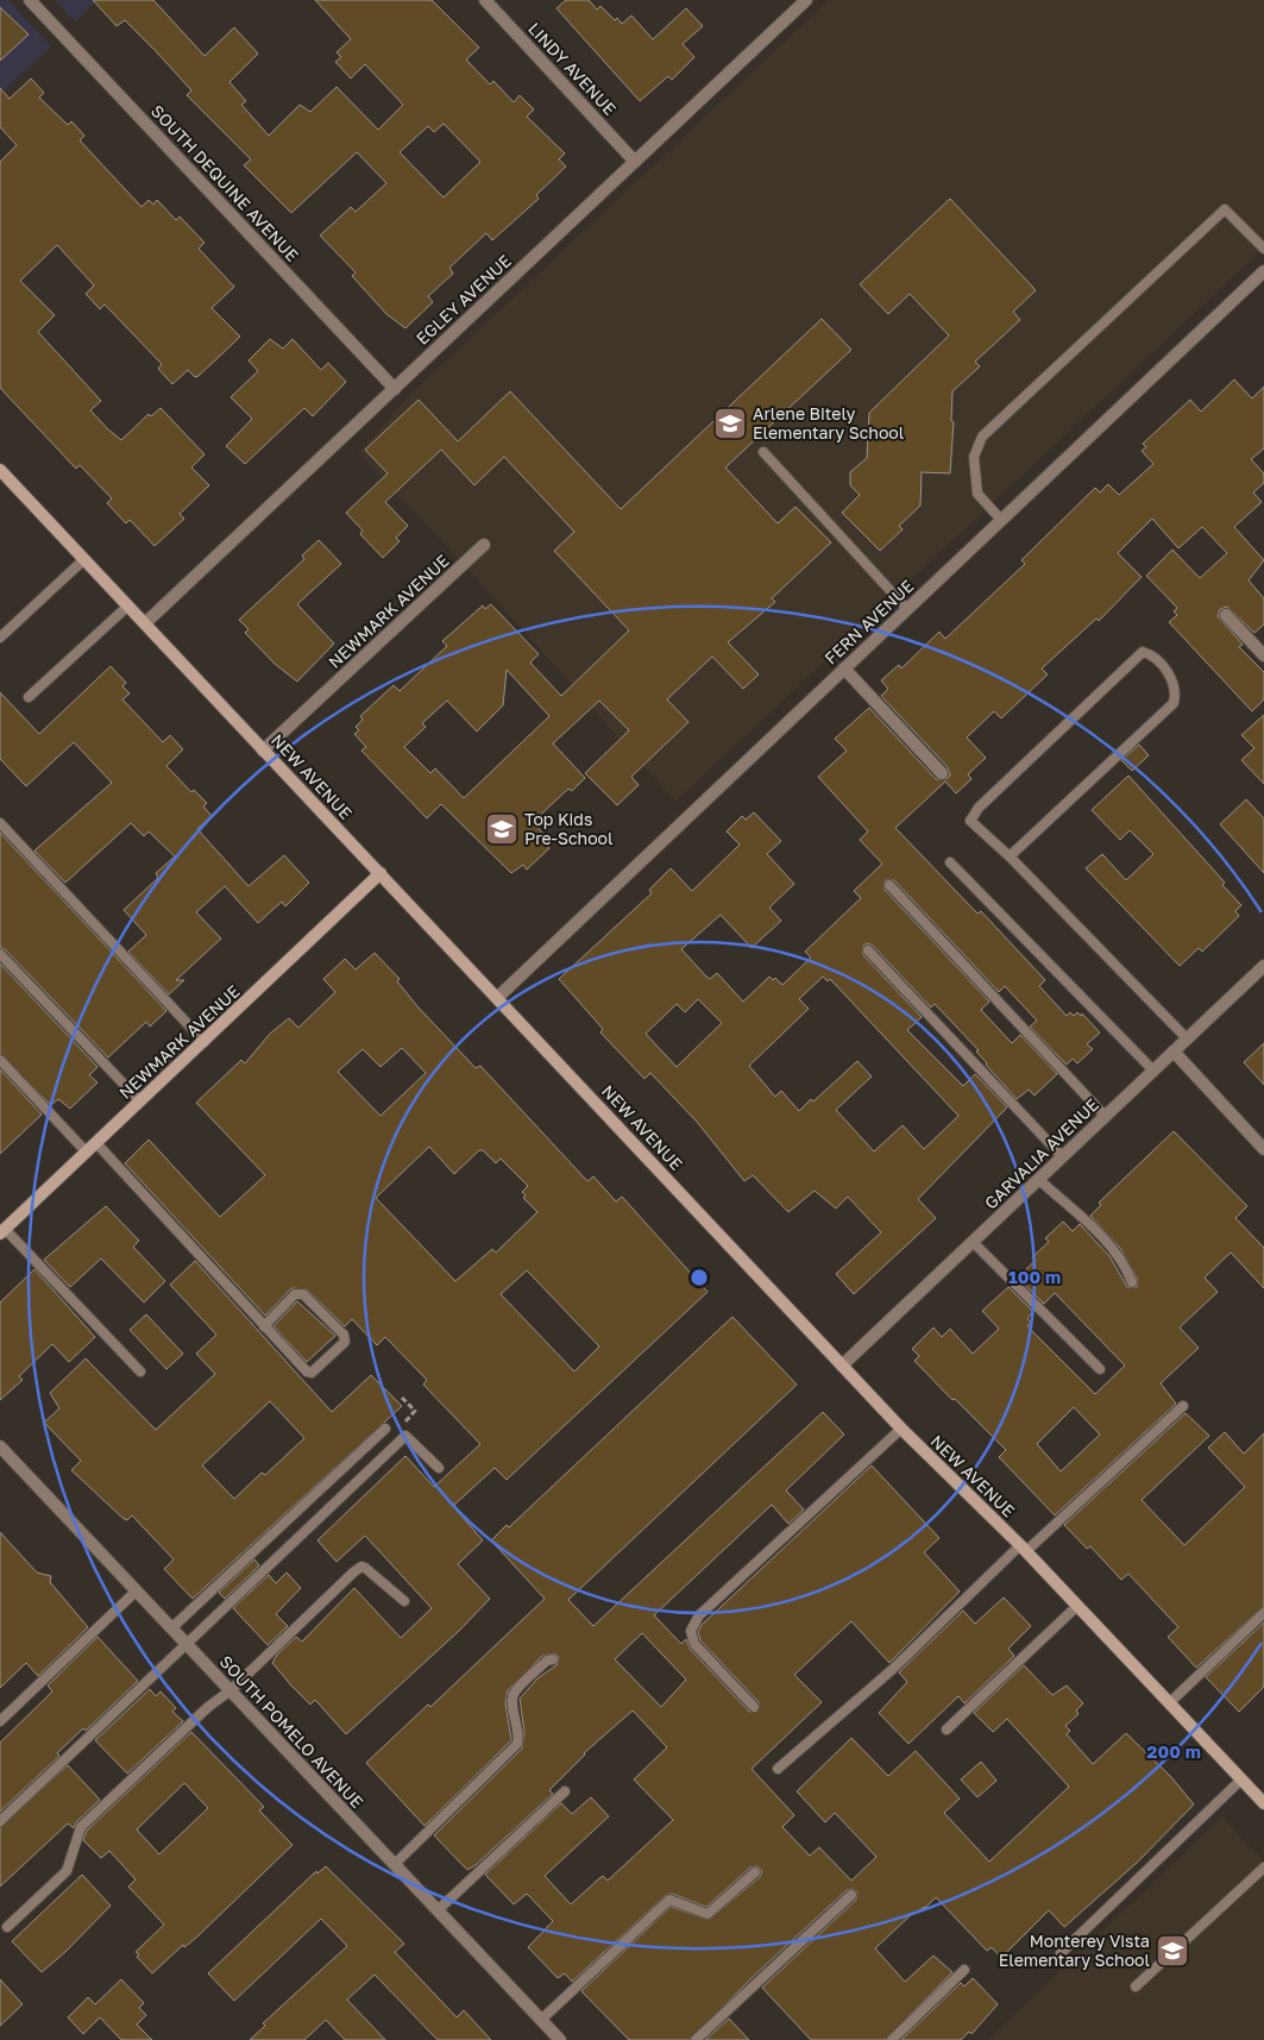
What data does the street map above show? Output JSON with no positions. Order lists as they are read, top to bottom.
{
  "streets": {
    "street": [
      "LINDY AVENUE",
      "SOUTH DEQUINE AVENUE",
      "EGLEY AVENUE",
      "NEWMARK AVENUE",
      "FERN AVENUE",
      "NEW AVENUE",
      "GARVALIA AVENUE",
      "SOUTH POMELO AVENUE"
    ]
  },
  "crossings": [
    ["LINDY AVENUE", "EGLEY AVENUE"],
    ["SOUTH DEQUINE AVENUE", "EGLEY AVENUE"],
    ["EGLEY AVENUE", "NEW AVENUE"],
    ["NEWMARK AVENUE", "NEW AVENUE"],
    ["FERN AVENUE", "NEW AVENUE"],
    ["NEW AVENUE", "GARVALIA AVENUE"]
  ],
  "places": {
    "school or university": ["Arlene Bitely Elementary School", "Top Kids Pre-School", "Monterey Vista Elementary School"]
  },
  "rings": ["100 m", "200 m"]
}
